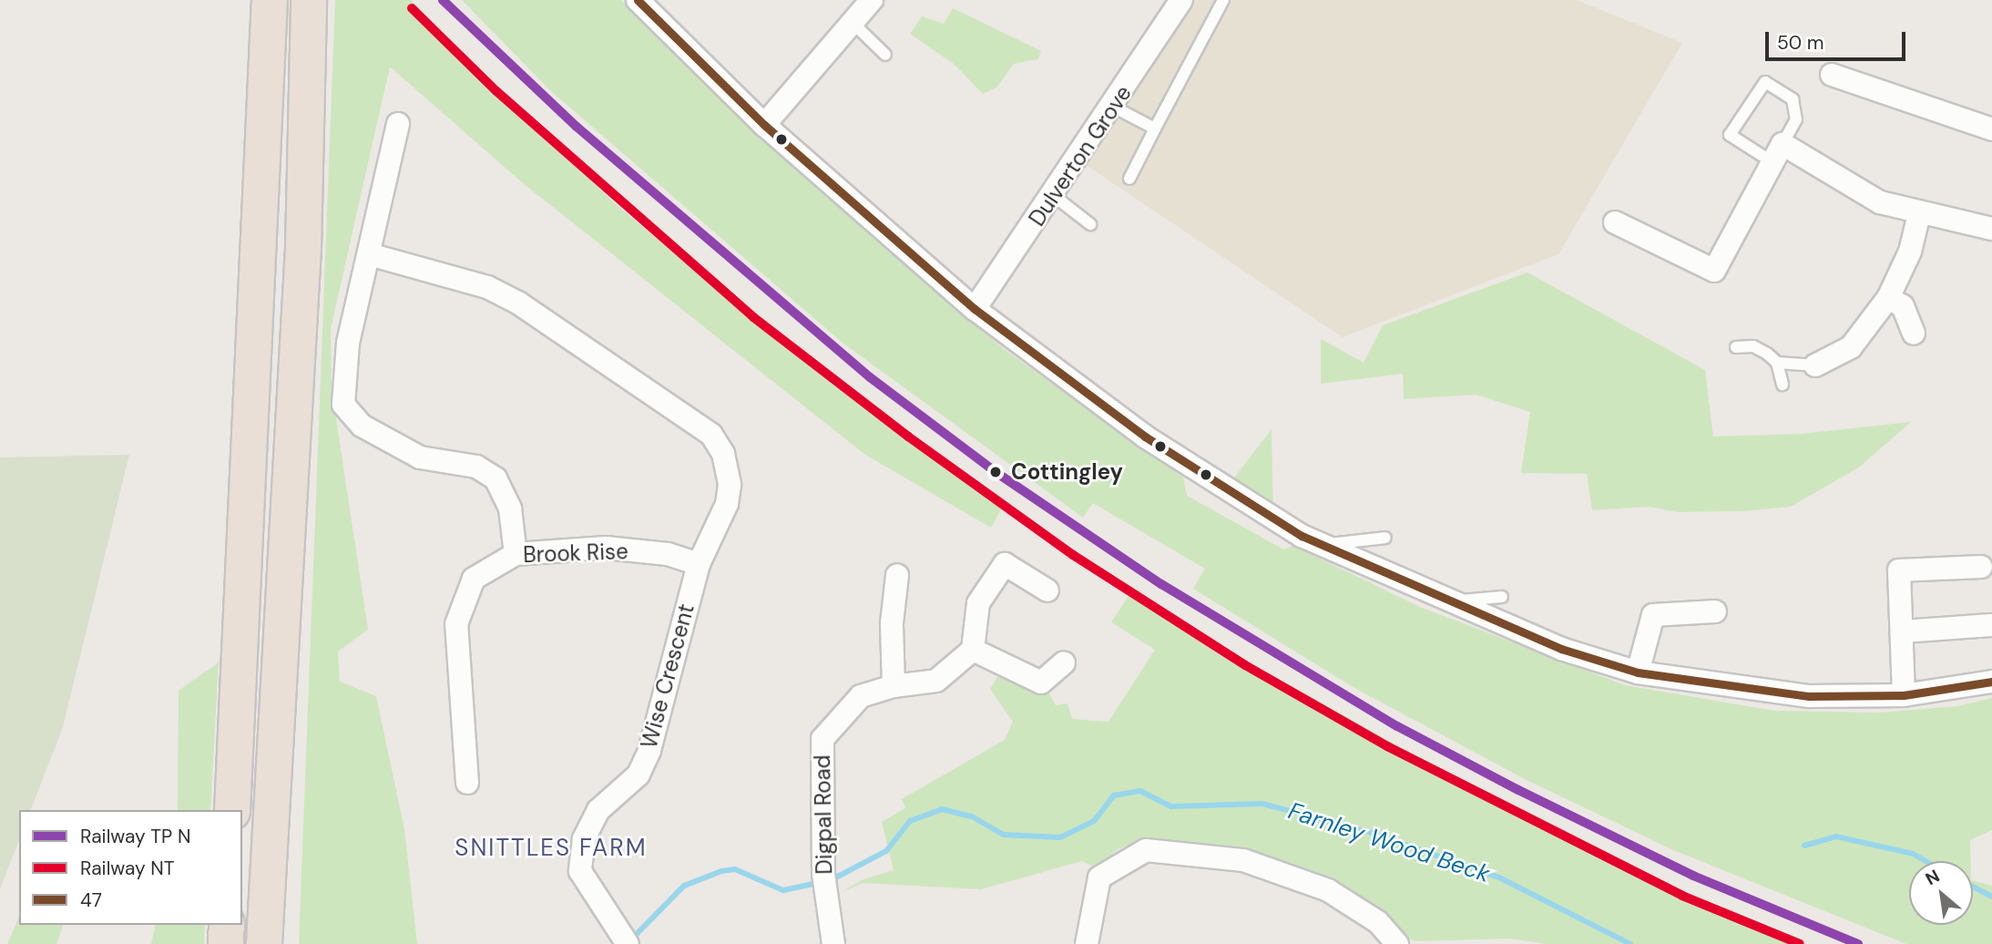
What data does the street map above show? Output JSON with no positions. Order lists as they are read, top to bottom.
{
  "streets": {
    "street": [
      "Dulverton Grove",
      "Brook Rise",
      "Wise Crescent",
      "Digpal Road"
    ]
  },
  "crossings": [
    ["Brook Rise", "Wise Crescent"]
  ],
  "districts": ["SNITTLES FARM"],
  "water": ["Farnley Wood Beck"],
  "places": ["Cottingley"],
  "lines": ["transit line 47", "rail line NT"],
  "legend": ["Railway TP N", "Railway NT", "47"],
  "scale_bar": "50 m",
  "north": "top left"
}
